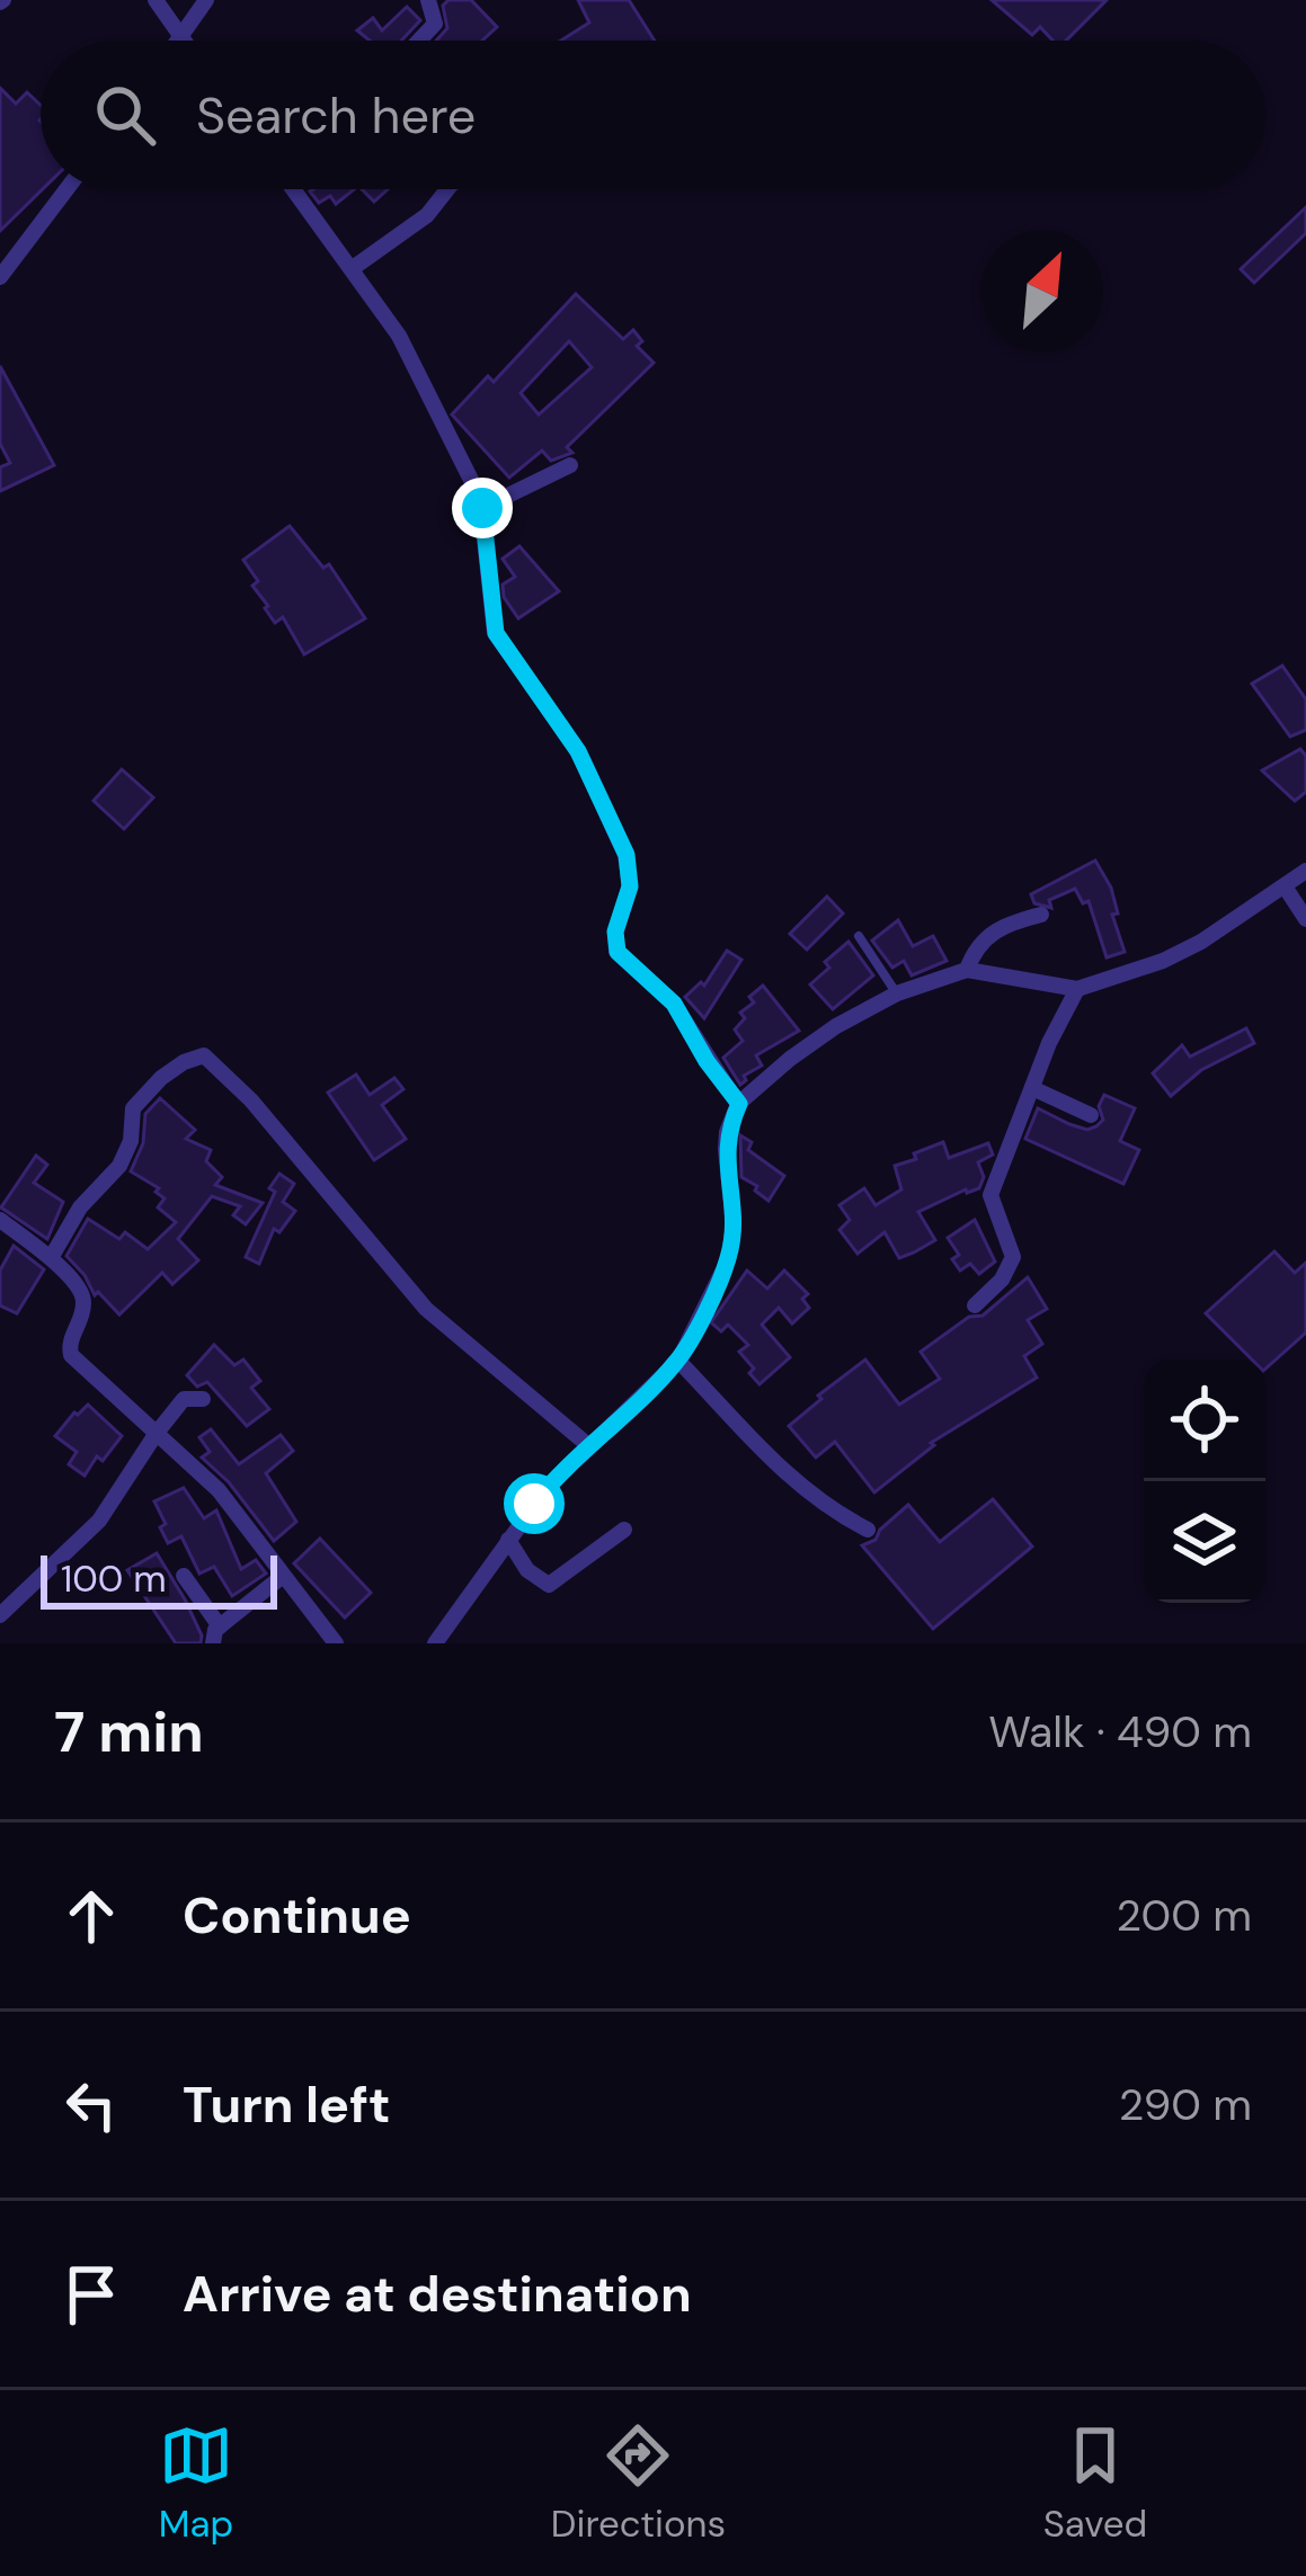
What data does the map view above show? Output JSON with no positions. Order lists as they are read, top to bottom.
{
  "scale_bar": "100 m",
  "north": "top right",
  "page": {
    "search": "Search here",
    "scale": "100 m",
    "heading": ["7 min", "Walk · 490 m"],
    "list": [
      ["Continue", "200 m"],
      ["Turn left", "290 m"],
      "Arrive at destination"
    ],
    "nav": ["Map", "Directions", "Saved"]
  }
}
